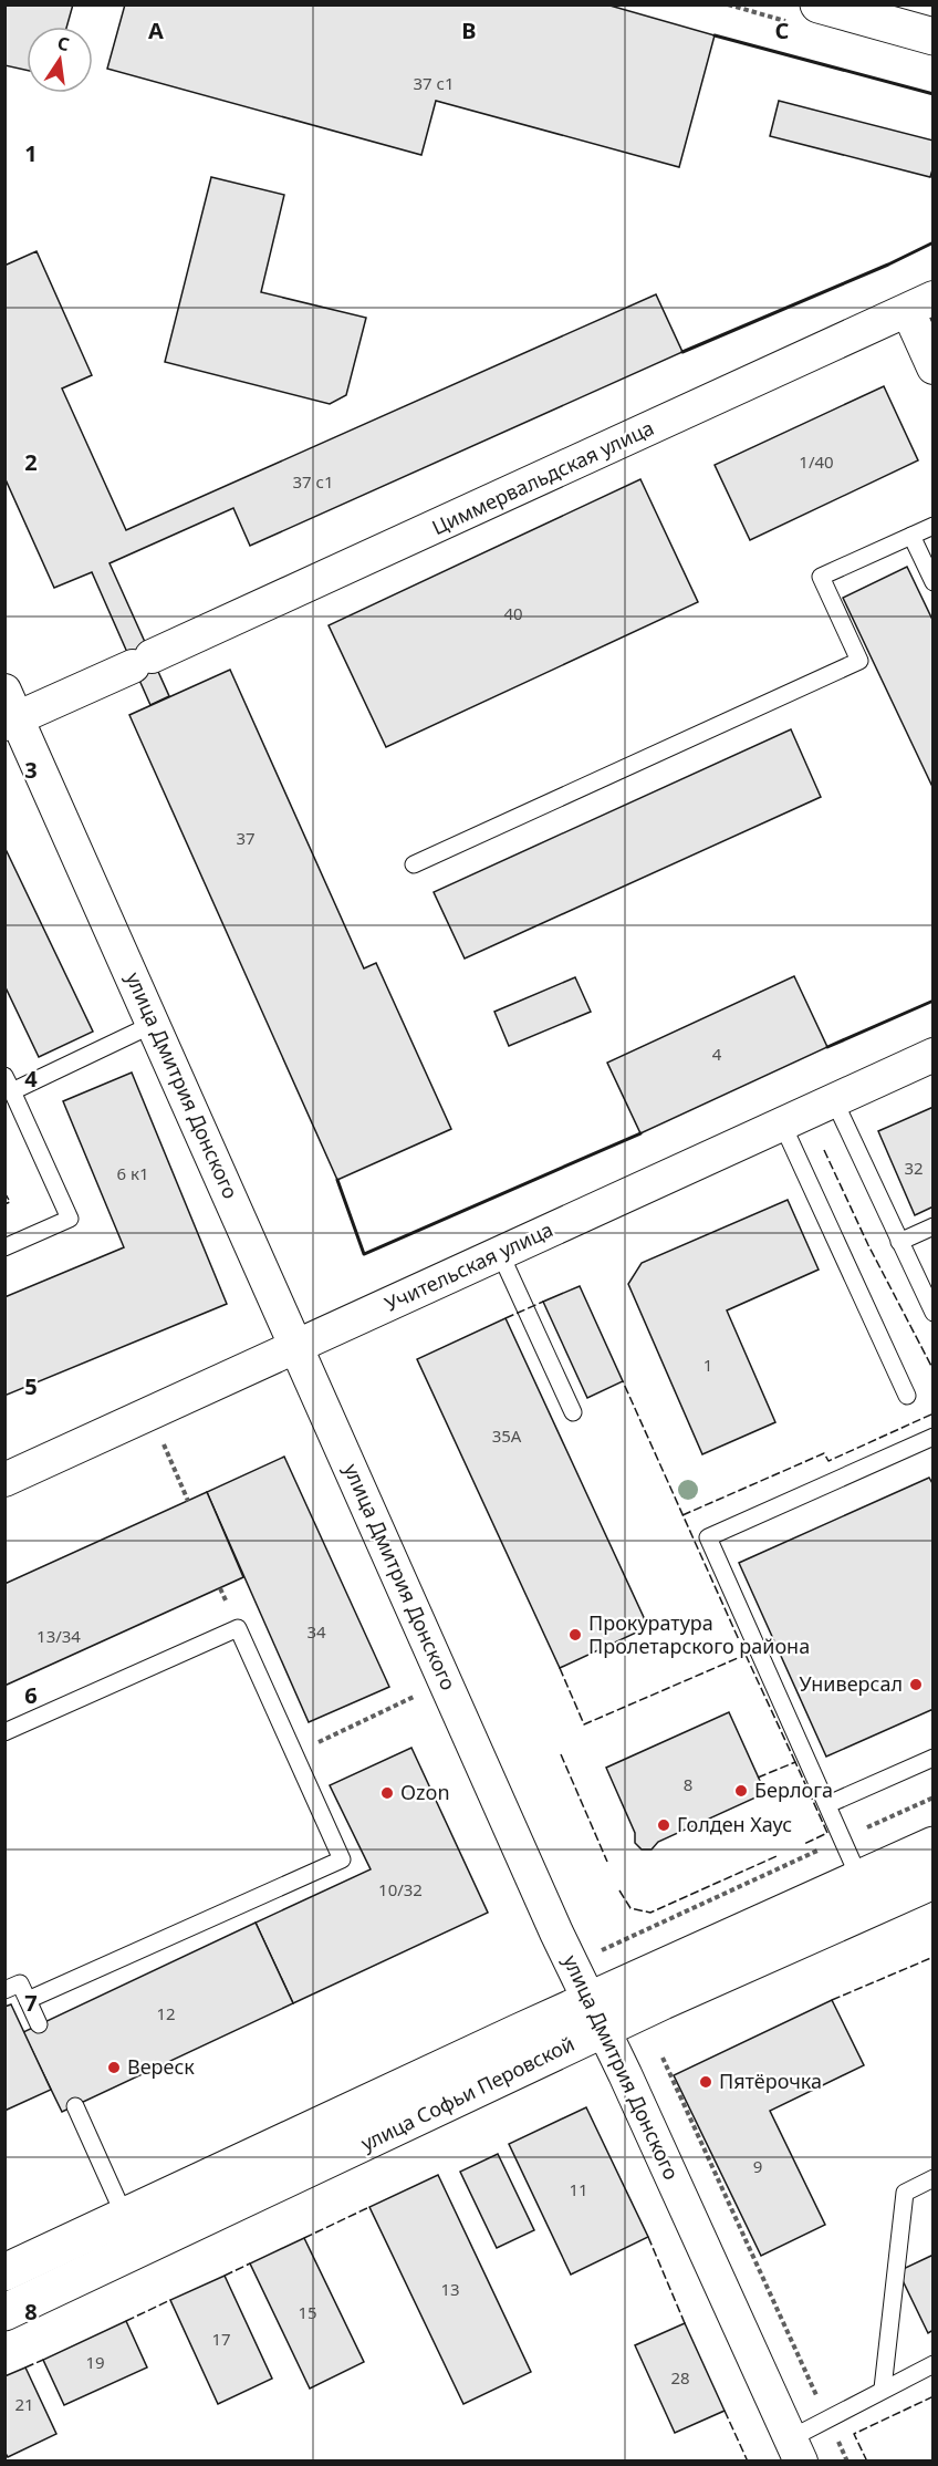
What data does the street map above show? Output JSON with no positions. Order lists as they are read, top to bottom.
{
  "streets": {
    "main road": ["улица Софьи Перовской"],
    "street": ["Циммервальдская улица", "улица Дмитрия Донского", "Учительская улица"]
  },
  "crossings": [
    ["Циммервальдская улица", "улица Дмитрия Донского"],
    ["улица Дмитрия Донского", "Учительская улица"],
    ["улица Дмитрия Донского", "улица Софьи Перовской"]
  ],
  "places": [
    "Прокуратура Пролетарского района",
    "Универсал",
    "Берлога",
    "Ozon",
    "Голден Хаус",
    "Вереск",
    "Пятёрочка"
  ],
  "house_numbers": [
    "37 с1",
    "1/40",
    "37 с1",
    "40",
    "37",
    "4",
    "32",
    "6 к1",
    "1",
    "35А",
    "34",
    "13/34",
    "8",
    "10/32",
    "12",
    "9",
    "11",
    "13",
    "15",
    "17",
    "19",
    "28",
    "21"
  ],
  "north": "top",
  "grid": {
    "columns": ["A", "B", "C"],
    "rows": [
      "1",
      "2",
      "3",
      "4",
      "5",
      "6",
      "7",
      "8"
    ]
  }
}
